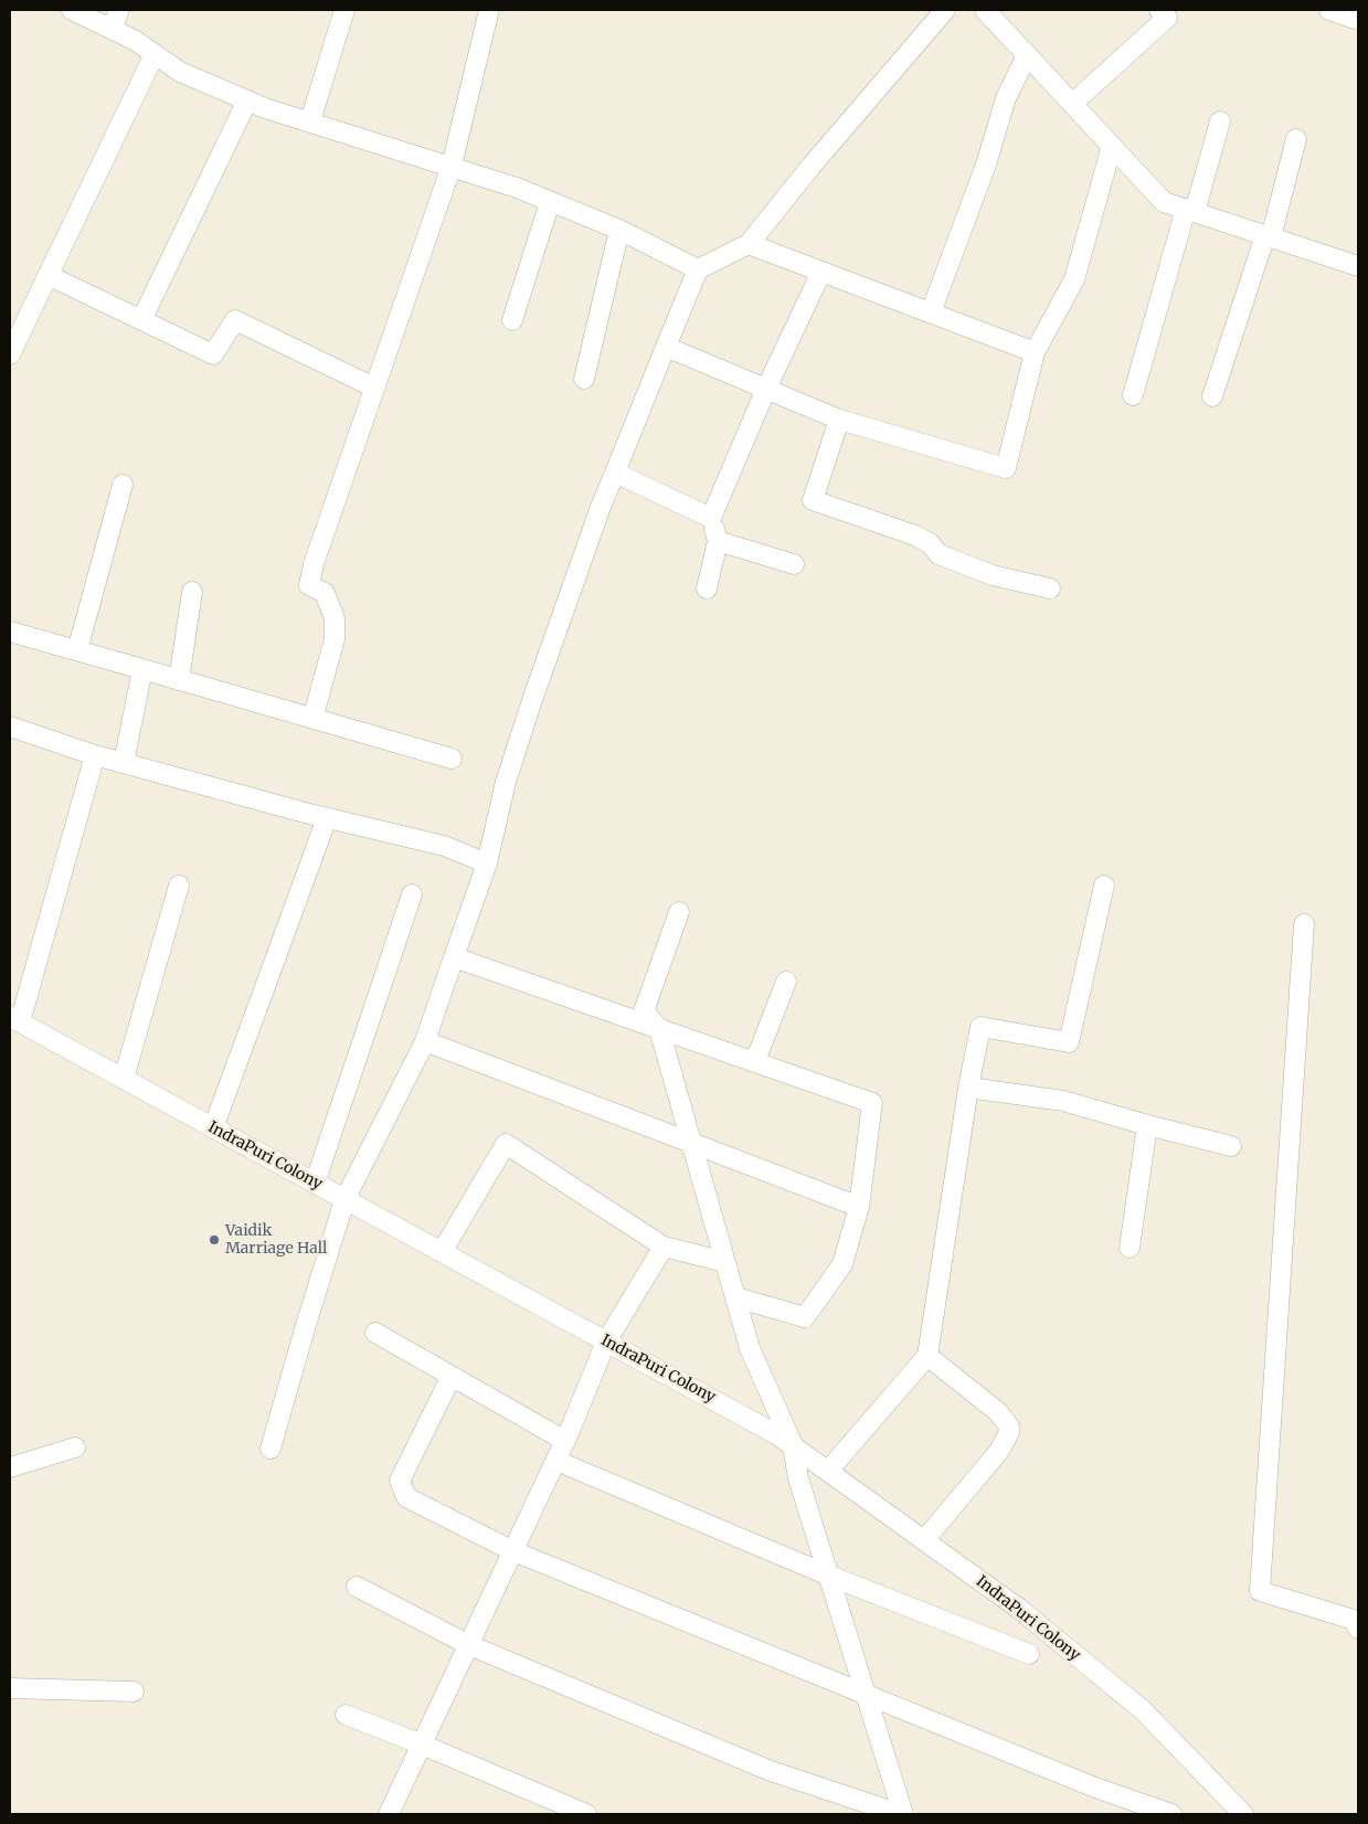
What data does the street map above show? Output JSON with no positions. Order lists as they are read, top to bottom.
{
  "streets": {
    "street": ["IndraPuri Colony"]
  },
  "places": ["Vaidik Marriage Hall"]
}
